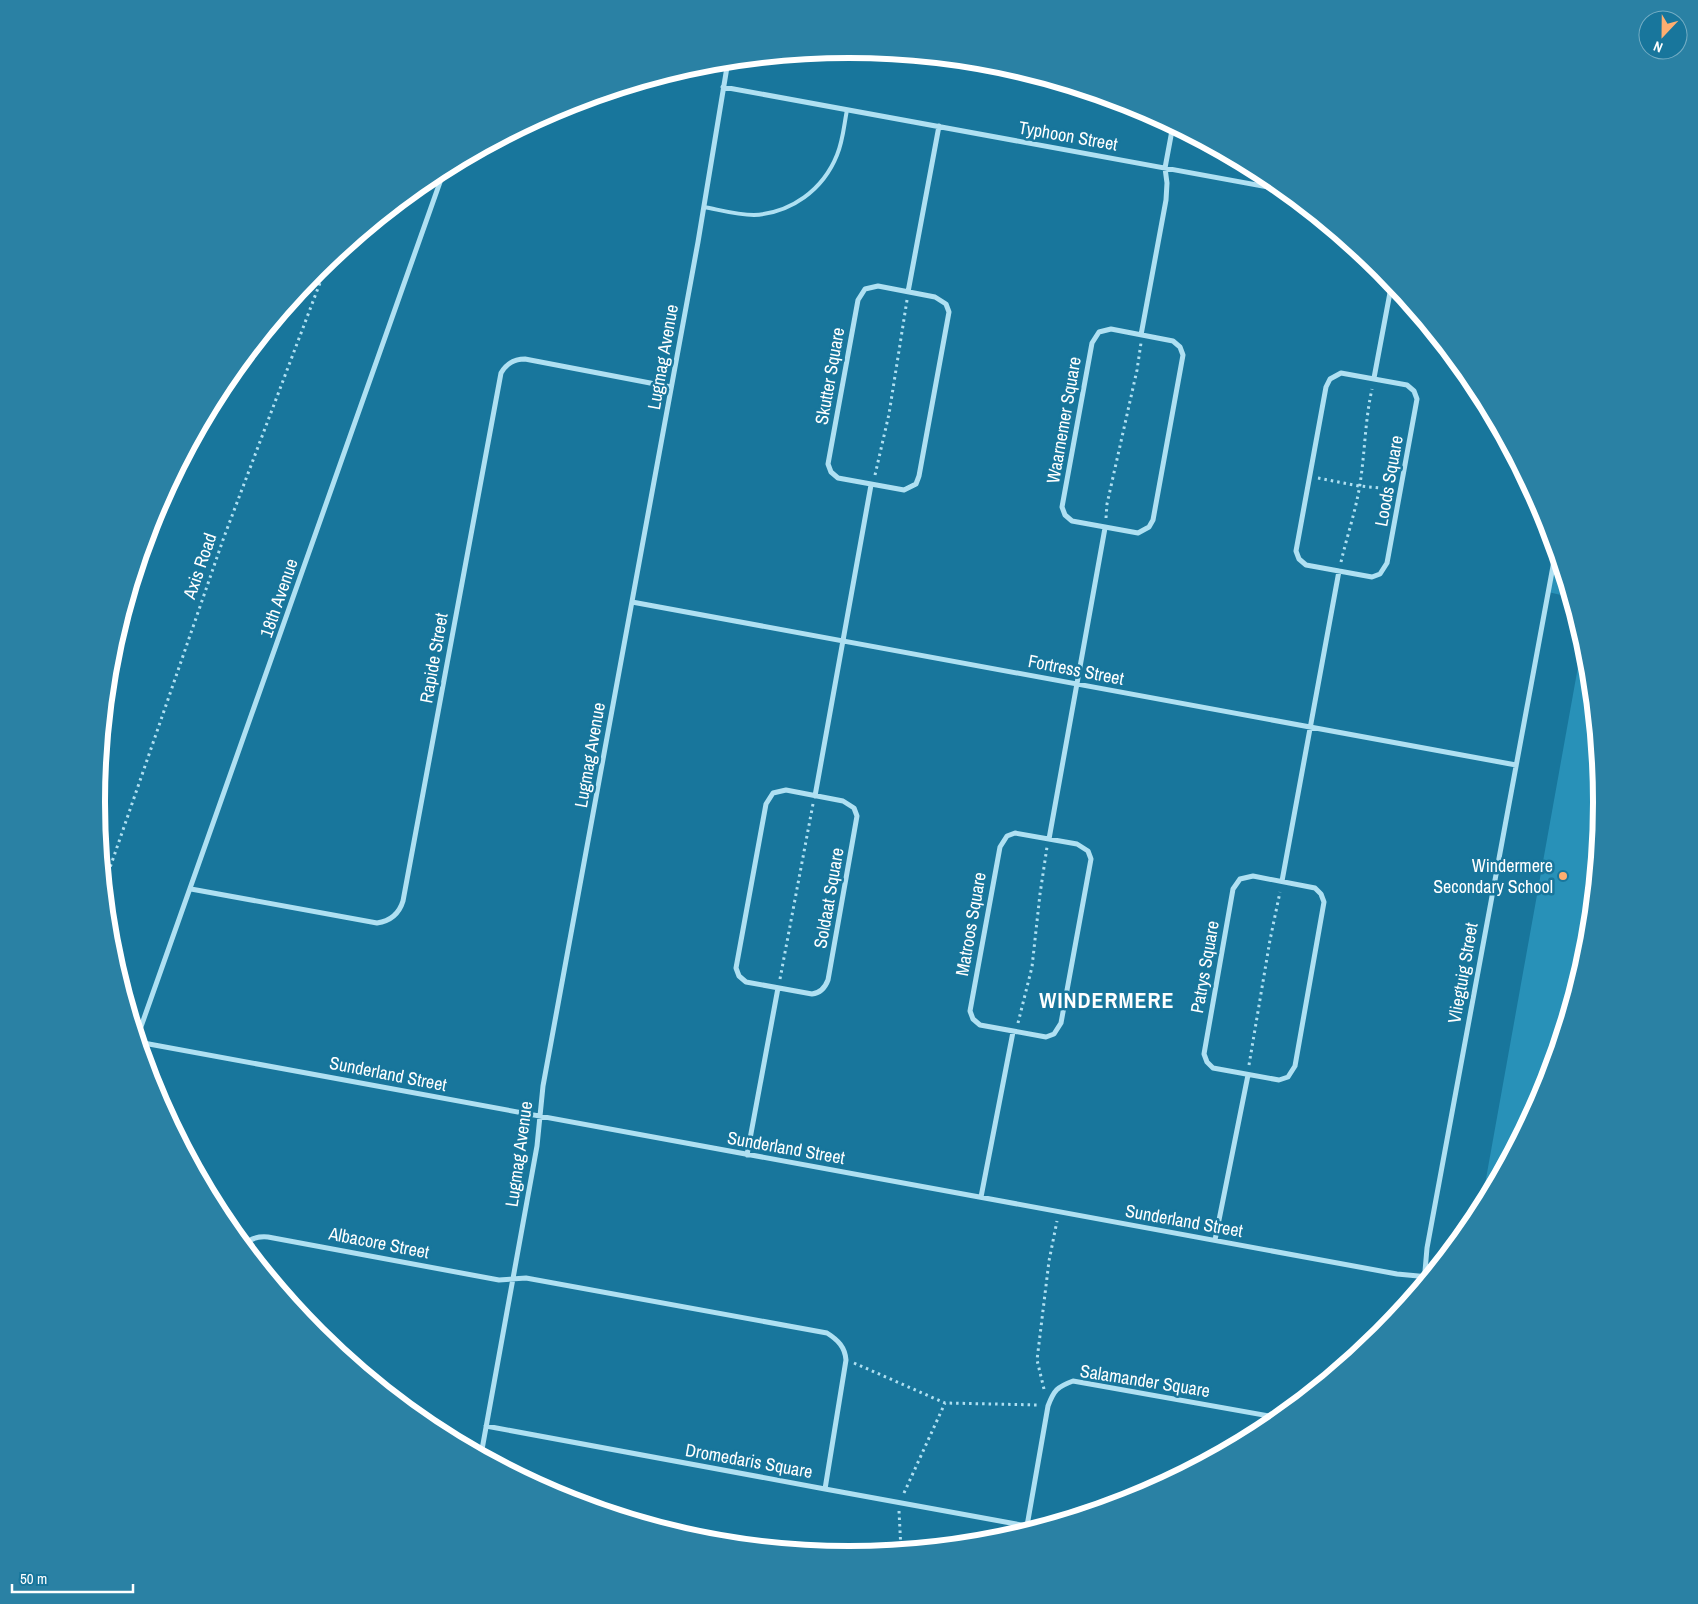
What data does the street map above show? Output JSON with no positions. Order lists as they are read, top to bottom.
{
  "streets": {
    "street": [
      "Typhoon Street",
      "Lugmag Avenue",
      "Skutter Square",
      "Waarnemer Square",
      "Loods Square",
      "18th Avenue",
      "Rapide Street",
      "Fortress Street",
      "Soldaat Square",
      "Matroos Square",
      "Patrys Square",
      "Vliegtuig Street",
      "Sunderland Street",
      "Albacore Street",
      "Salamander Square",
      "Dromedaris Square"
    ],
    "path": ["Axis Road"]
  },
  "crossings": [
    ["Typhoon Street", "Lugmag Avenue"],
    ["Lugmag Avenue", "Rapide Street"],
    ["Lugmag Avenue", "Fortress Street"],
    ["Lugmag Avenue", "Sunderland Street"],
    ["Lugmag Avenue", "Albacore Street"],
    ["Lugmag Avenue", "Dromedaris Square"],
    ["18th Avenue", "Rapide Street"],
    ["Fortress Street", "Vliegtuig Street"]
  ],
  "districts": ["WINDERMERE"],
  "places": ["Windermere Secondary School"],
  "scale_bar": "50 m",
  "north": "bottom"
}
